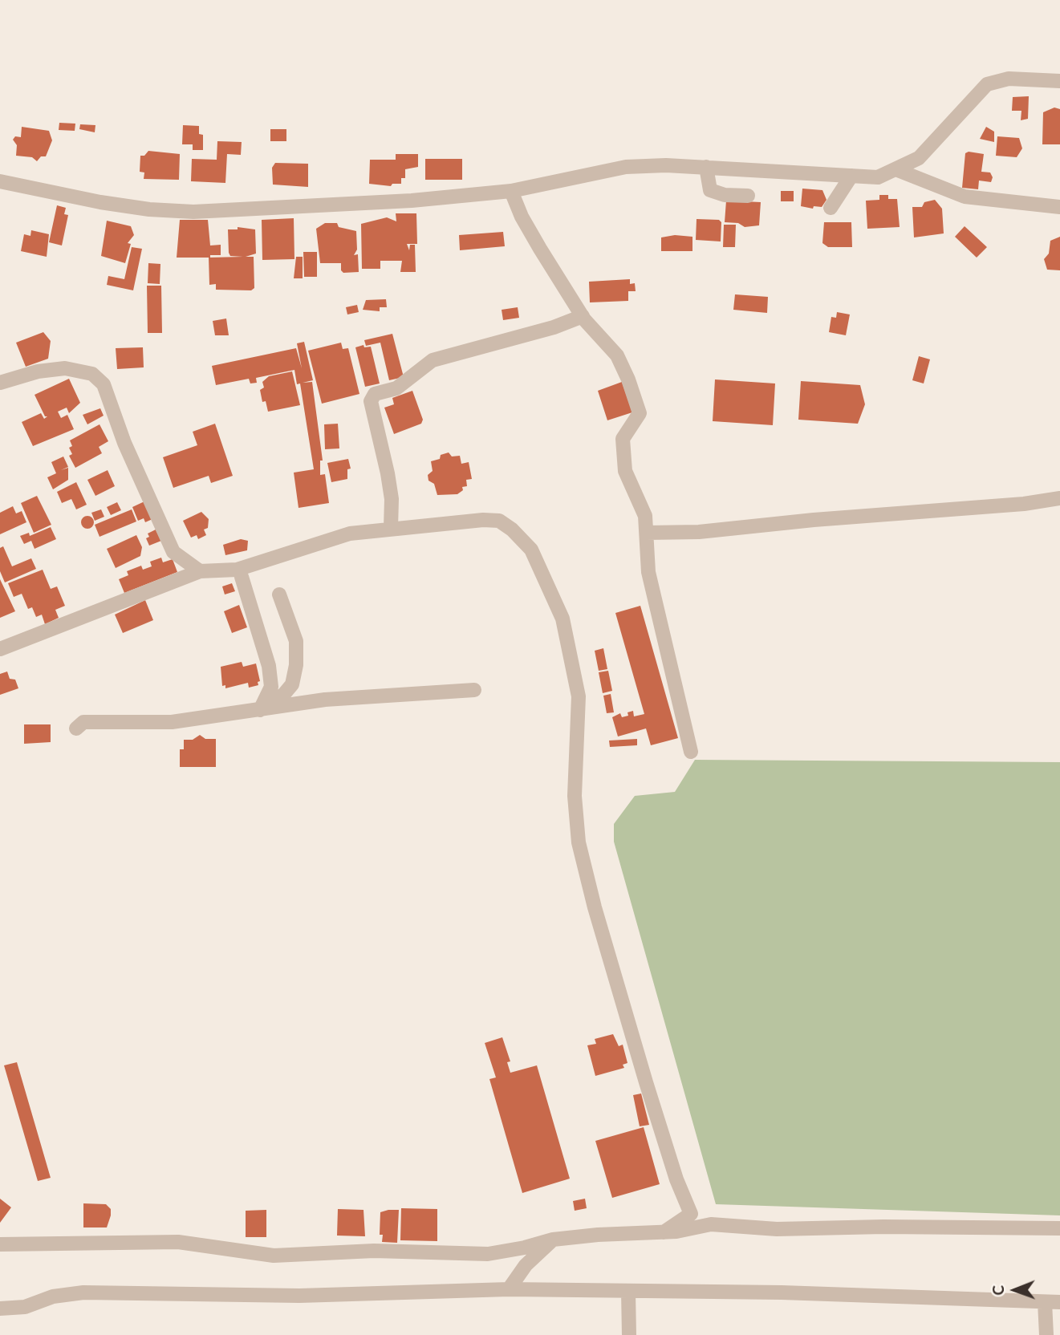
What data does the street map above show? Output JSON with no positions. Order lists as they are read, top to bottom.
{
  "north": "left"
}
